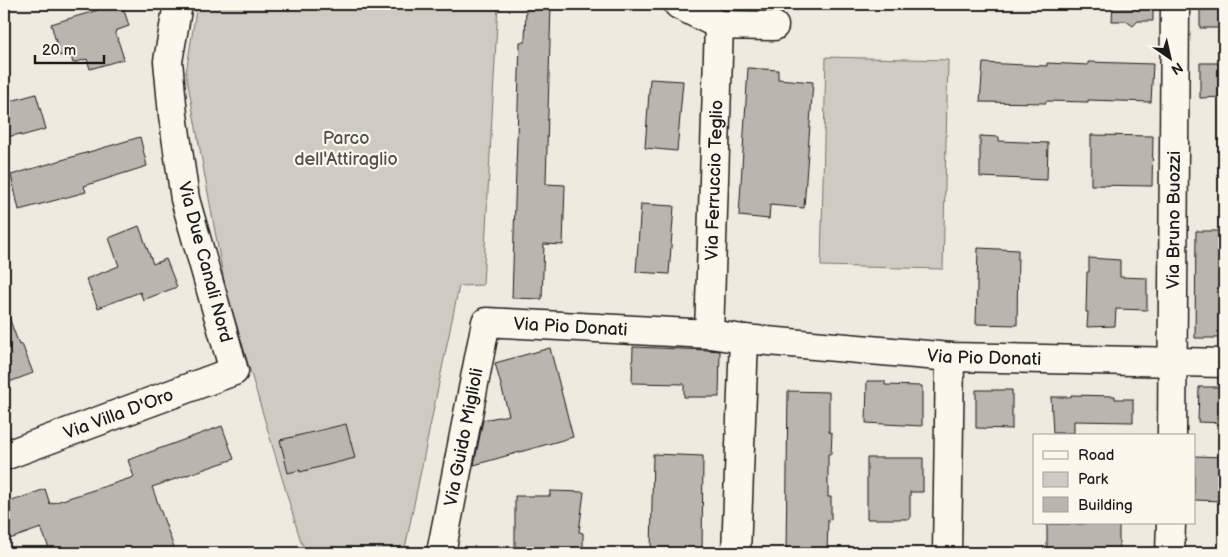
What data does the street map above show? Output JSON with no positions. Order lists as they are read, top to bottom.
{
  "streets": {
    "street": [
      "Via Ferruccio Teglio",
      "Via Bruno Buozzi",
      "Via Due Canali Nord",
      "Via Pio Donati",
      "Via Villa D'Oro",
      "Via Guido Miglioli"
    ]
  },
  "crossings": [
    ["Via Ferruccio Teglio", "Via Pio Donati"],
    ["Via Bruno Buozzi", "Via Pio Donati"],
    ["Via Due Canali Nord", "Via Villa D'Oro"],
    ["Via Pio Donati", "Via Guido Miglioli"]
  ],
  "parks": ["Parco dell'Attiraglio"],
  "legend": ["Road", "Park", "Building"],
  "scale_bar": "20 m",
  "north": "bottom right"
}
